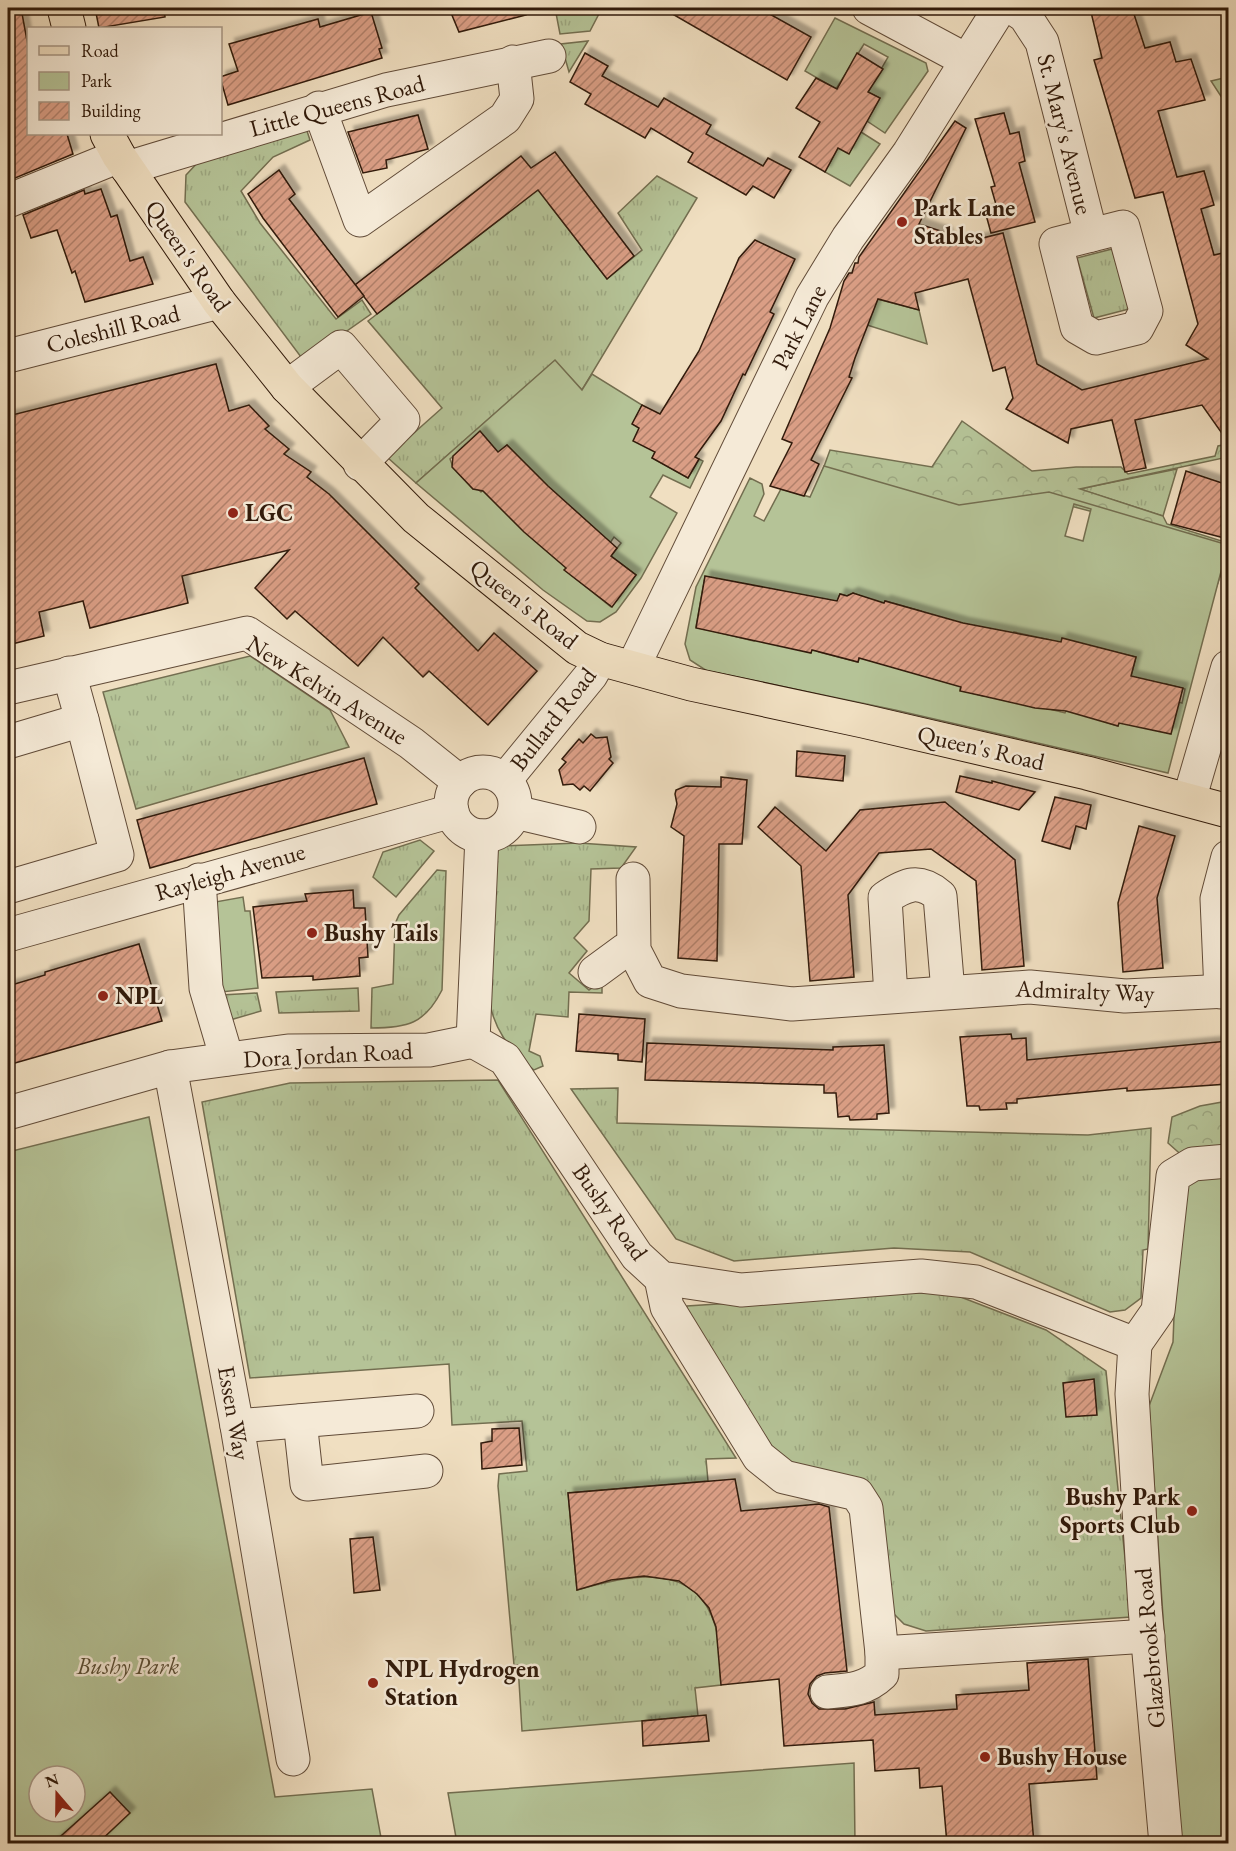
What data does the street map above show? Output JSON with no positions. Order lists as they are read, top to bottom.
{
  "streets": {
    "main road": ["Queen's Road"],
    "street": [
      "Little Queens Road",
      "St. Mary's Avenue",
      "Park Lane",
      "Coleshill Road",
      "New Kelvin Avenue",
      "Bullard Road",
      "Rayleigh Avenue",
      "Admiralty Way",
      "Dora Jordan Road",
      "Bushy Road",
      "Essen Way",
      "Glazebrook Road"
    ]
  },
  "crossings": [
    ["Little Queens Road", "Queen's Road"],
    ["Queen's Road", "Park Lane"],
    ["Queen's Road", "Coleshill Road"],
    ["Queen's Road", "Bullard Road"],
    ["New Kelvin Avenue", "Bullard Road"],
    ["New Kelvin Avenue", "Rayleigh Avenue"],
    ["Bullard Road", "Rayleigh Avenue"],
    ["Dora Jordan Road", "Bushy Road"],
    ["Dora Jordan Road", "Essen Way"],
    ["Bushy Road", "Glazebrook Road"]
  ],
  "parks": ["Bushy Park"],
  "places": [
    "Park Lane Stables",
    "LGC",
    "Bushy Tails",
    "NPL",
    "Bushy Park Sports Club",
    "NPL Hydrogen Station",
    "Bushy House"
  ],
  "legend": ["Road", "Park", "Building"],
  "north": "top"
}
